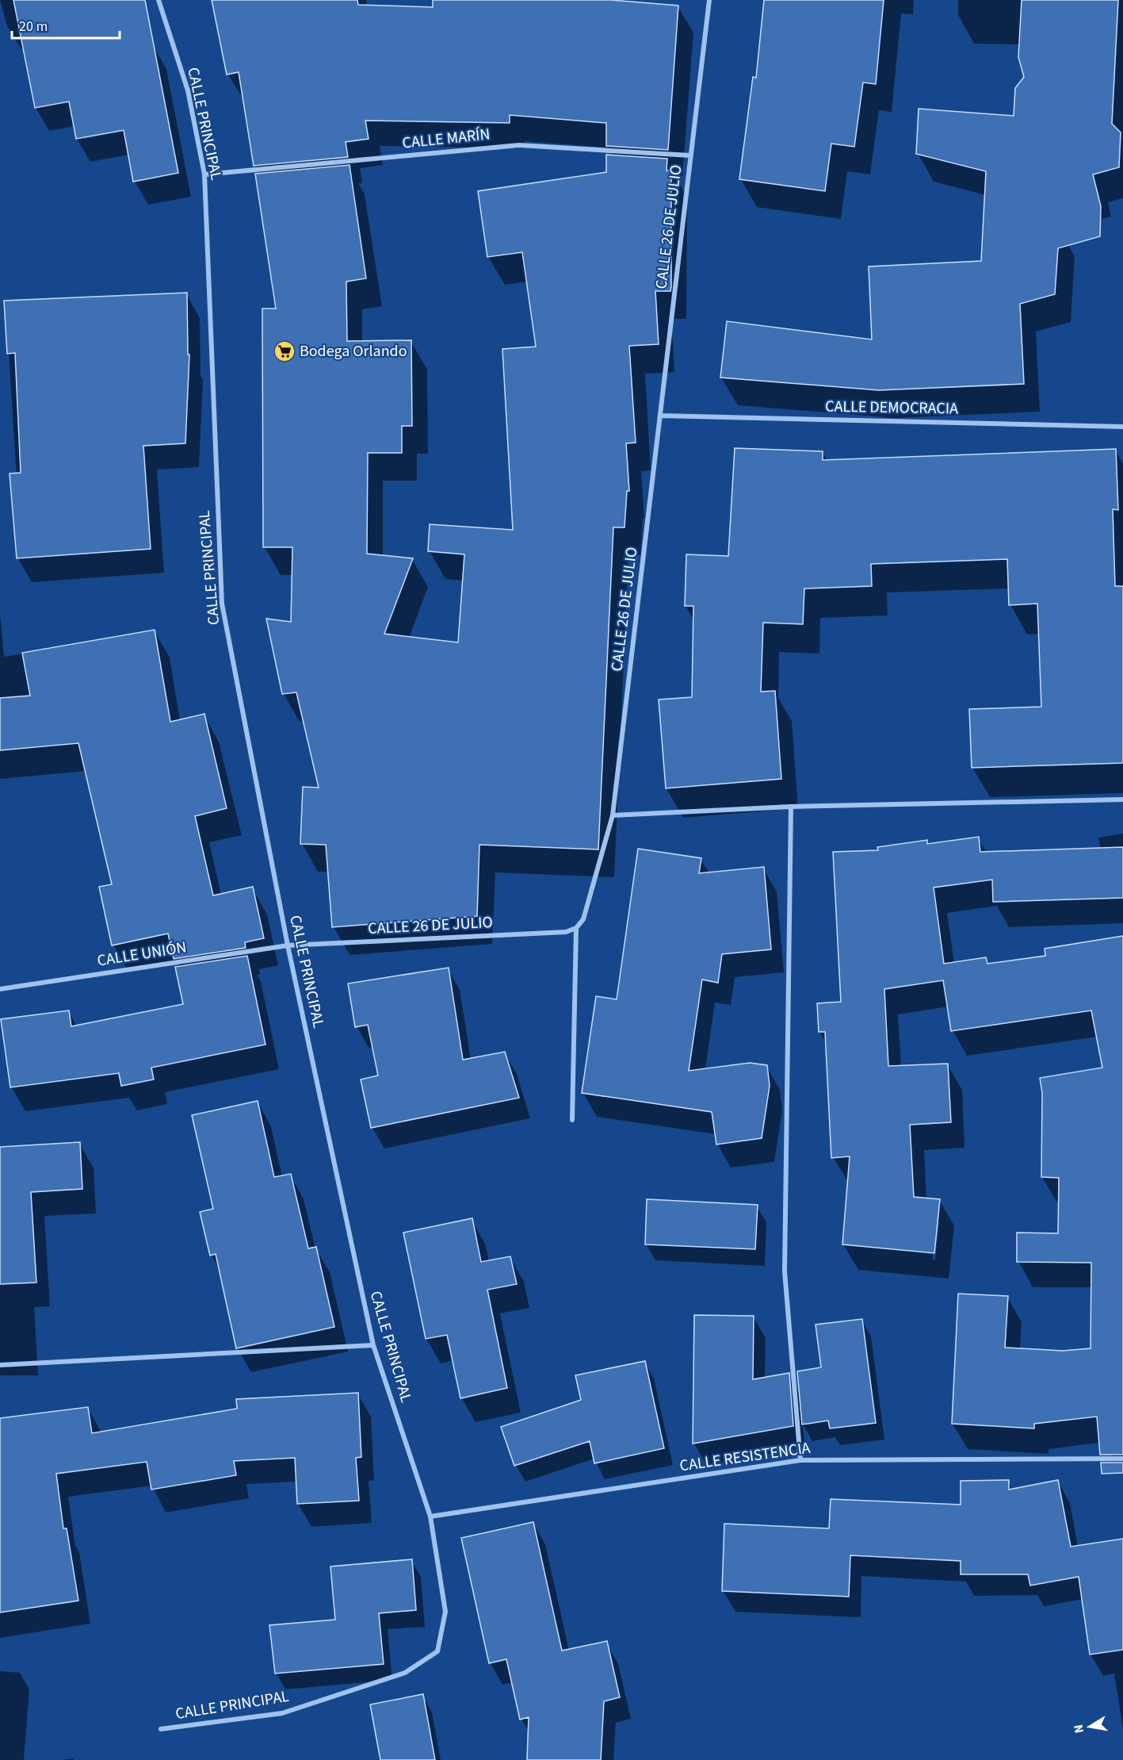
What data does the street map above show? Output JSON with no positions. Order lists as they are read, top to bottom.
{
  "streets": {
    "street": [
      "CALLE PRINCIPAL",
      "CALLE MARÍN",
      "CALLE 26 DE JULIO",
      "CALLE DEMOCRACIA",
      "CALLE UNIÓN",
      "CALLE RESISTENCIA"
    ]
  },
  "crossings": [
    ["CALLE PRINCIPAL", "CALLE MARÍN"],
    ["CALLE PRINCIPAL", "CALLE 26 DE JULIO"],
    ["CALLE PRINCIPAL", "CALLE UNIÓN"],
    ["CALLE PRINCIPAL", "CALLE RESISTENCIA"],
    ["CALLE MARÍN", "CALLE 26 DE JULIO"],
    ["CALLE 26 DE JULIO", "CALLE DEMOCRACIA"],
    ["CALLE 26 DE JULIO", "CALLE UNIÓN"]
  ],
  "places": {
    "supermarket": ["Bodega Orlando"]
  },
  "scale_bar": "20 m",
  "north": "left"
}
